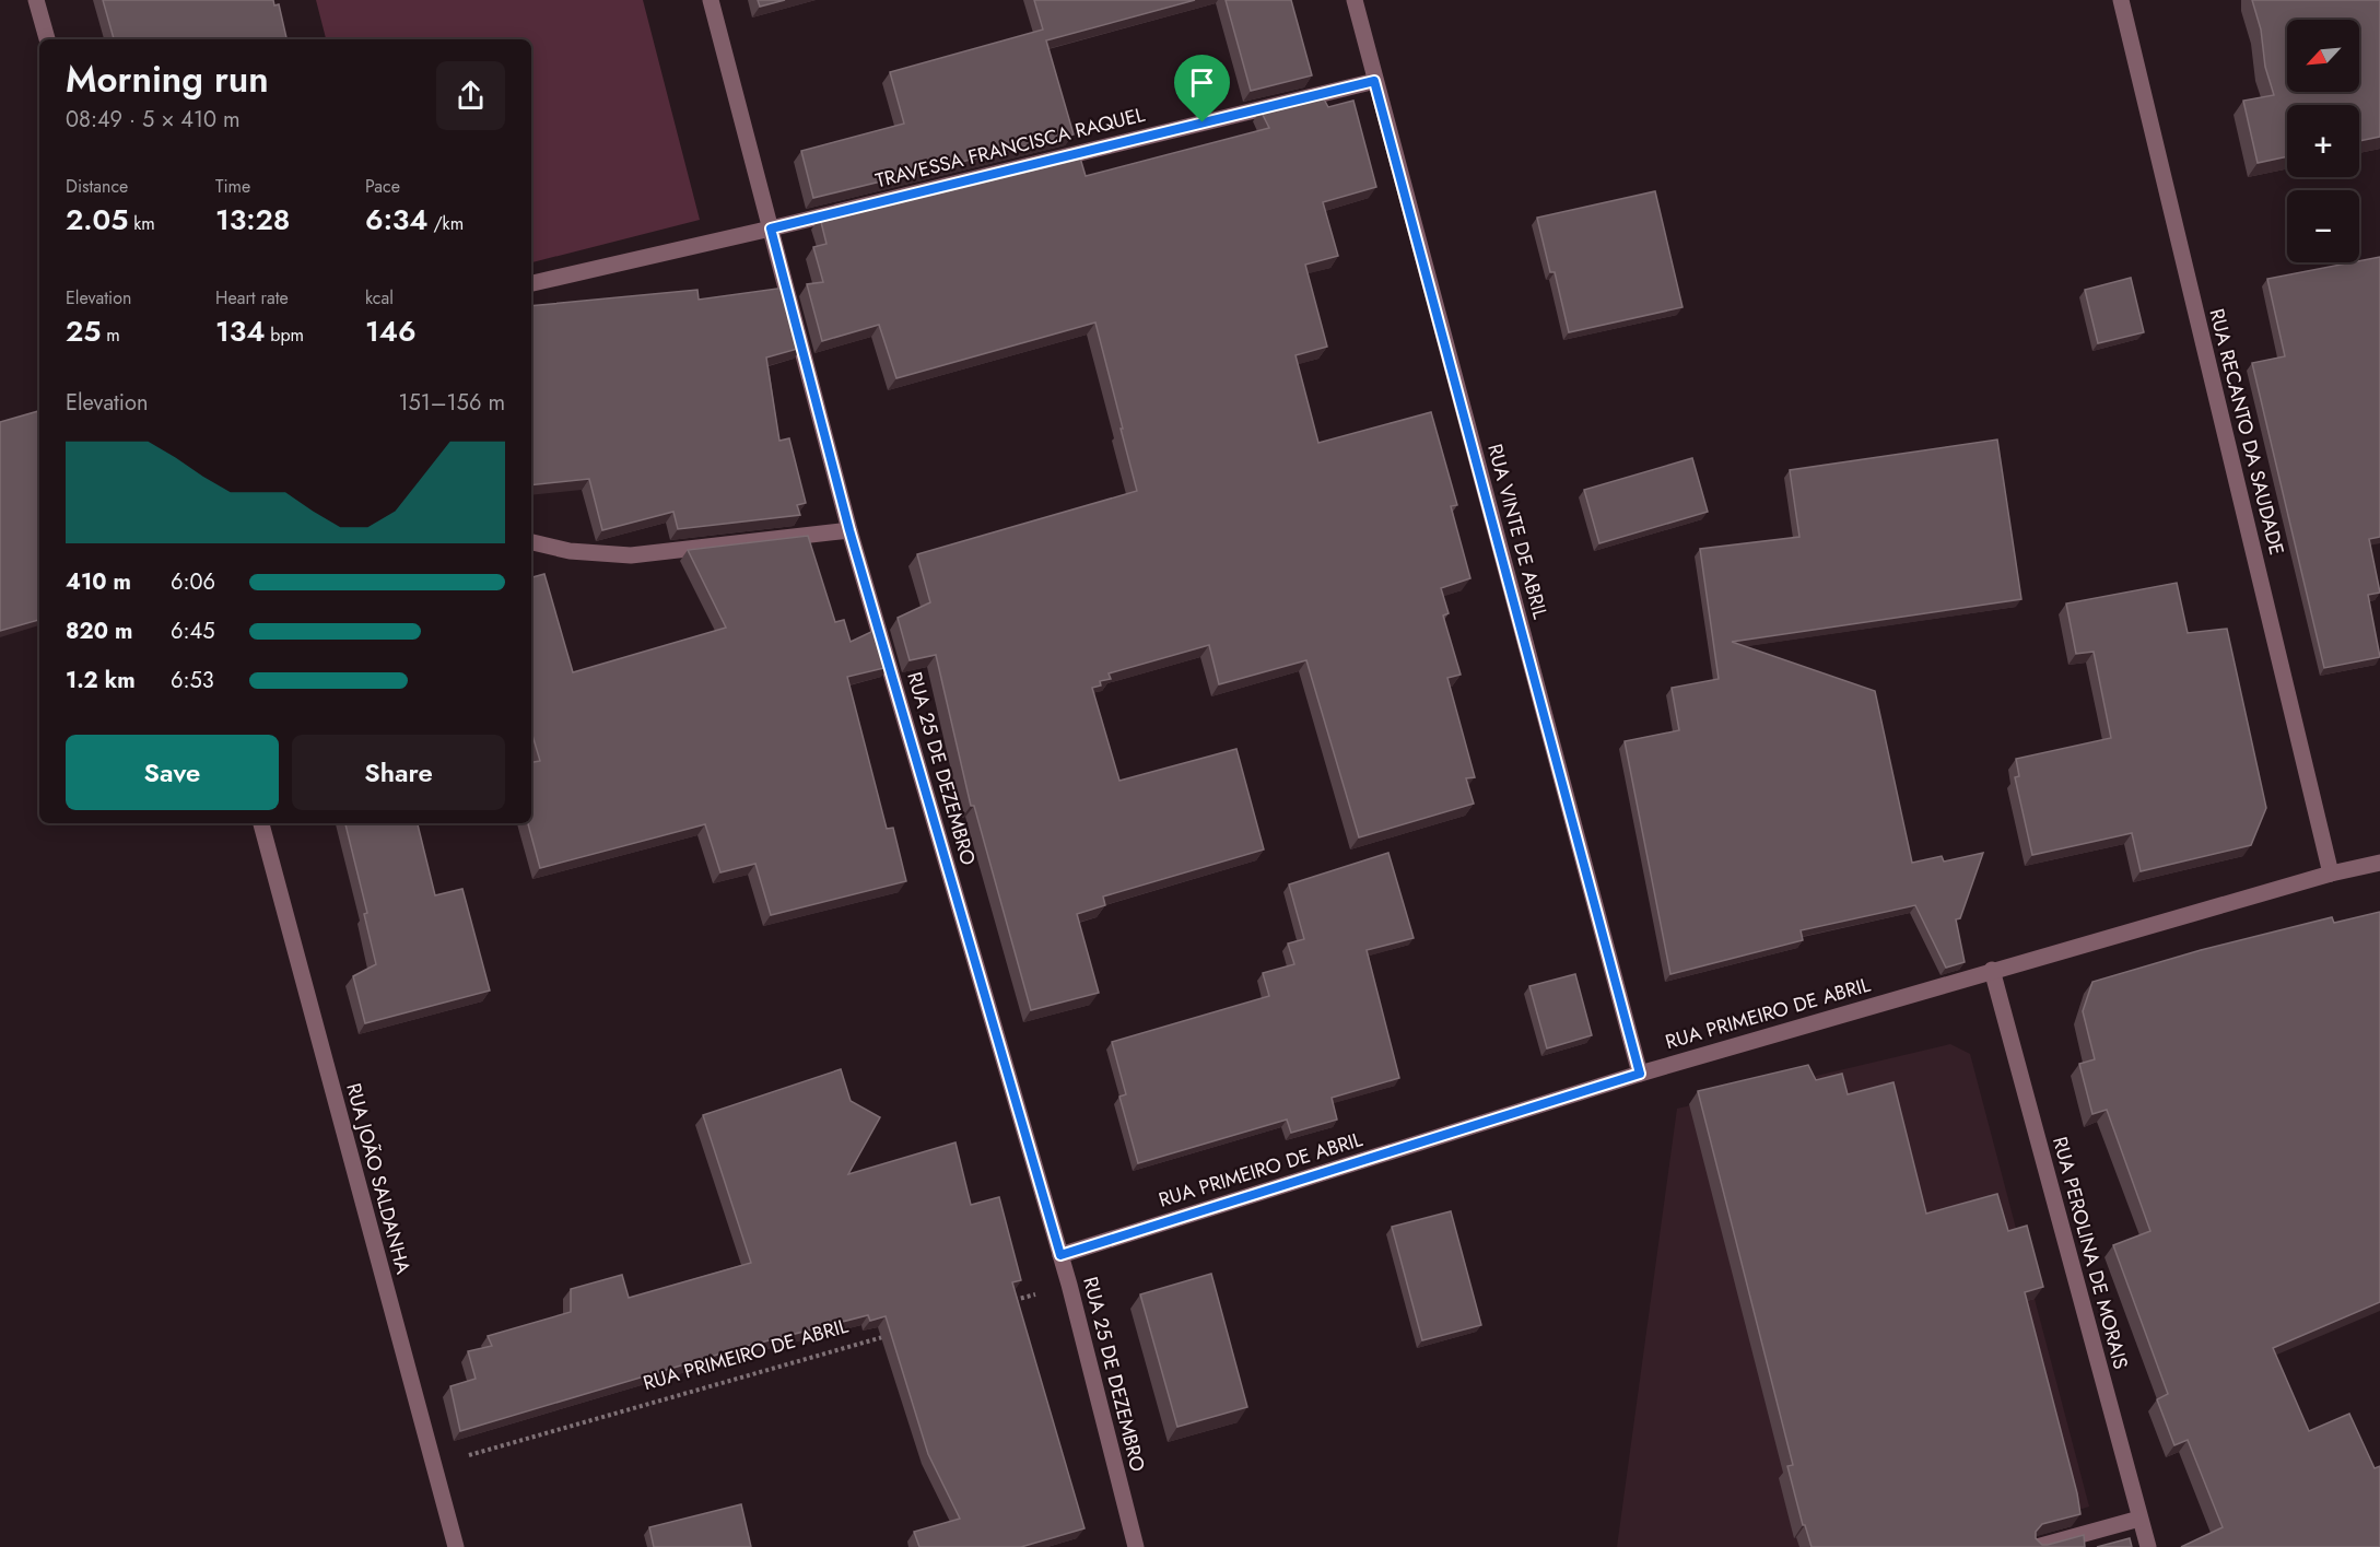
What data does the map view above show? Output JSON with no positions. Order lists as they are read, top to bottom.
{
  "streets": {
    "street": [
      "TRAVESSA FRANCISCA RAQUEL",
      "RUA RECANTO DA SAUDADE",
      "RUA VINTE DE ABRIL",
      "RUA 25 DE DEZEMBRO",
      "RUA PRIMEIRO DE ABRIL",
      "RUA JOÃO SALDANHA",
      "RUA PEROLINA DE MORAIS"
    ]
  },
  "crossings": [
    ["TRAVESSA FRANCISCA RAQUEL", "RUA VINTE DE ABRIL"],
    ["TRAVESSA FRANCISCA RAQUEL", "RUA 25 DE DEZEMBRO"],
    ["RUA RECANTO DA SAUDADE", "RUA PRIMEIRO DE ABRIL"],
    ["RUA VINTE DE ABRIL", "RUA PRIMEIRO DE ABRIL"],
    ["RUA 25 DE DEZEMBRO", "RUA PRIMEIRO DE ABRIL"],
    ["RUA PRIMEIRO DE ABRIL", "RUA JOÃO SALDANHA"],
    ["RUA PRIMEIRO DE ABRIL", "RUA PEROLINA DE MORAIS"]
  ],
  "north": "bottom left",
  "page": {
    "map_buttons": ["+", "−"],
    "heading": ["Morning run", "08:49 · 5 × 410 m"],
    "stats": [
      ["Distance", "2.05 km"],
      ["Time", "13:28"],
      ["Pace", "6:34 /km"],
      ["Elevation", "25 m"],
      ["Heart rate", "134 bpm"],
      ["kcal", "146"]
    ],
    "chart": ["Elevation", "151–156 m"],
    "list": [
      {
        "name": "410 m",
        "note": "6:06"
      },
      {
        "name": "820 m",
        "note": "6:45"
      },
      {
        "name": "1.2 km",
        "note": "6:53"
      }
    ],
    "buttons": ["Save", "Share"]
  }
}
